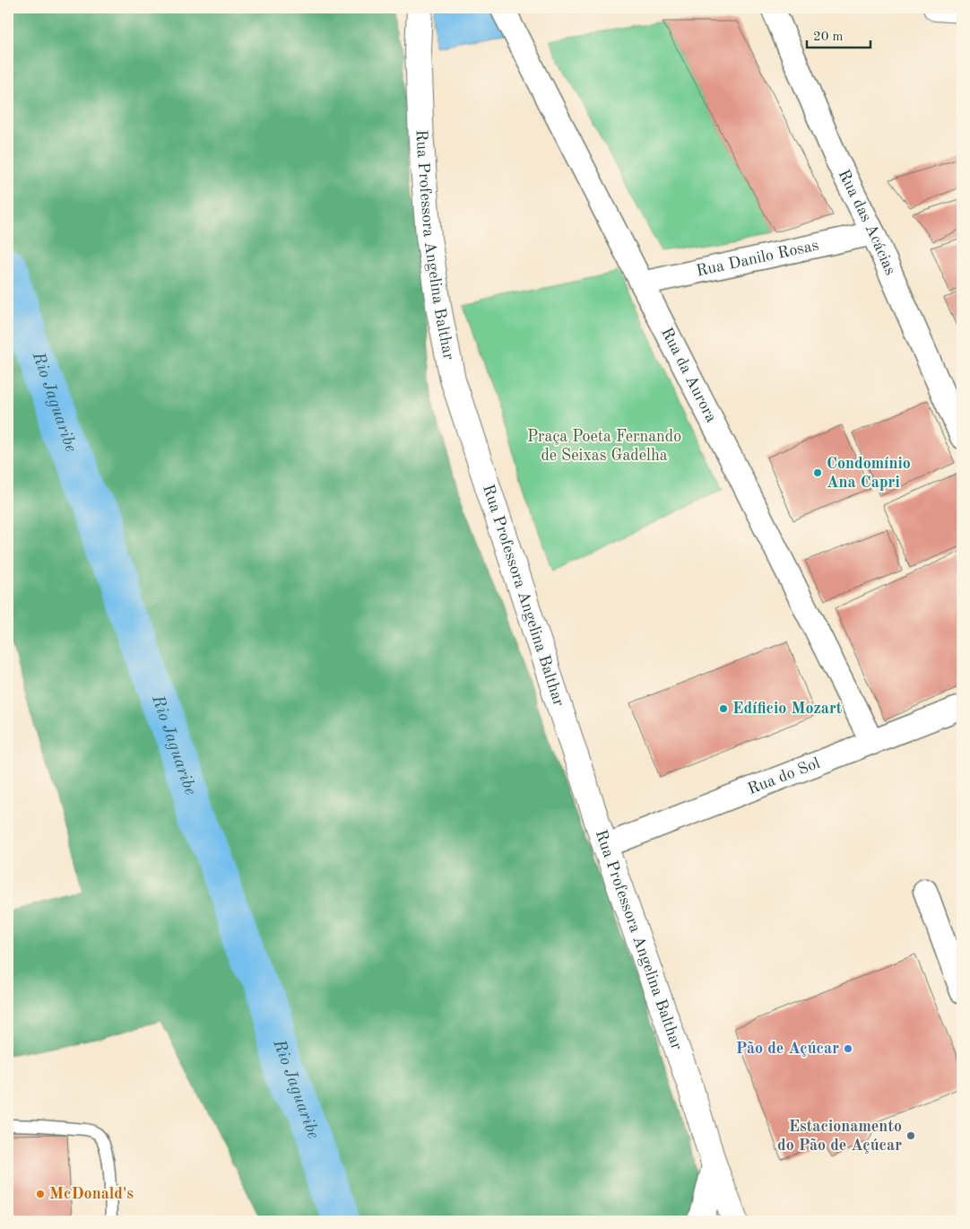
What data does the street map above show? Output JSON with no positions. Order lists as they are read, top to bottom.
{
  "streets": {
    "street": [
      "Rua das Acácias",
      "Rua Professora Angelina Balthar",
      "Rua Danilo Rosas",
      "Rua da Aurora",
      "Rua do Sol"
    ]
  },
  "crossings": [
    ["Rua das Acácias", "Rua Danilo Rosas"],
    ["Rua Professora Angelina Balthar", "Rua do Sol"],
    ["Rua Danilo Rosas", "Rua da Aurora"],
    ["Rua da Aurora", "Rua do Sol"]
  ],
  "water": ["Rio Jaguaribe"],
  "parks": ["Praça Poeta Fernando de Seixas Gadelha"],
  "places": [
    "Condomínio Ana Capri",
    "Edíficio Mozart",
    "Pão de Açúcar",
    "Estacionamento do Pão de Açúcar",
    "McDonald's"
  ],
  "scale_bar": "20 m"
}
